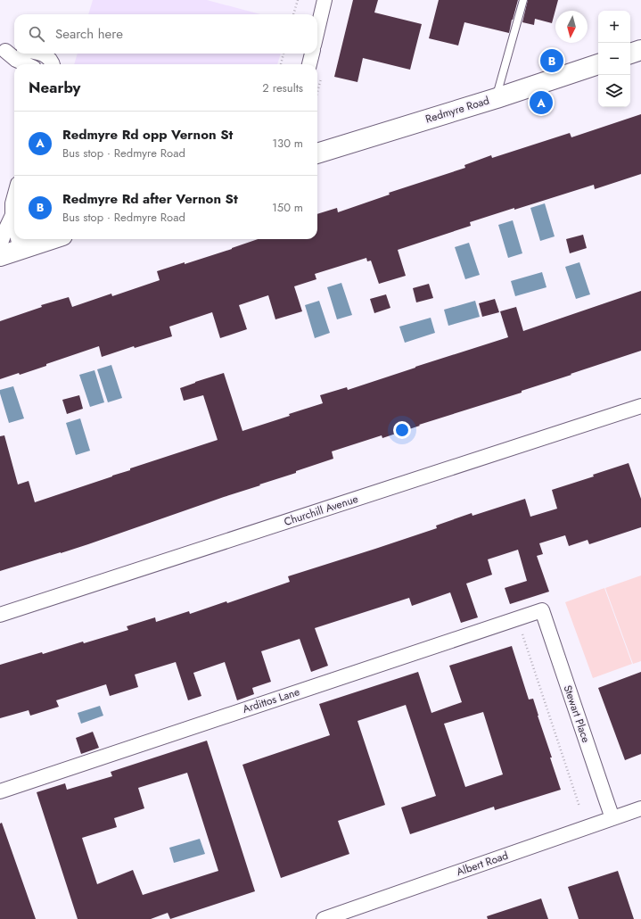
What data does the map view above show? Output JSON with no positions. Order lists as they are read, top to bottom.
{
  "streets": {
    "main road": ["Redmyre Road"],
    "street": [
      "Churchill Avenue",
      "Ardittos Lane",
      "Stewart Place",
      "Albert Road"
    ]
  },
  "crossings": [
    ["Ardittos Lane", "Stewart Place"],
    ["Stewart Place", "Albert Road"]
  ],
  "north": "bottom",
  "page": {
    "map_buttons": ["+", "−"],
    "search": "Search here",
    "pins": ["B", "A"],
    "heading": ["Nearby", "2 results"],
    "list": [
      {
        "mark": "A",
        "name": "Redmyre Rd opp Vernon St",
        "note": "Bus stop · Redmyre Road",
        "value": "130 m"
      },
      {
        "mark": "B",
        "name": "Redmyre Rd after Vernon St",
        "note": "Bus stop · Redmyre Road",
        "value": "150 m"
      }
    ]
  }
}
